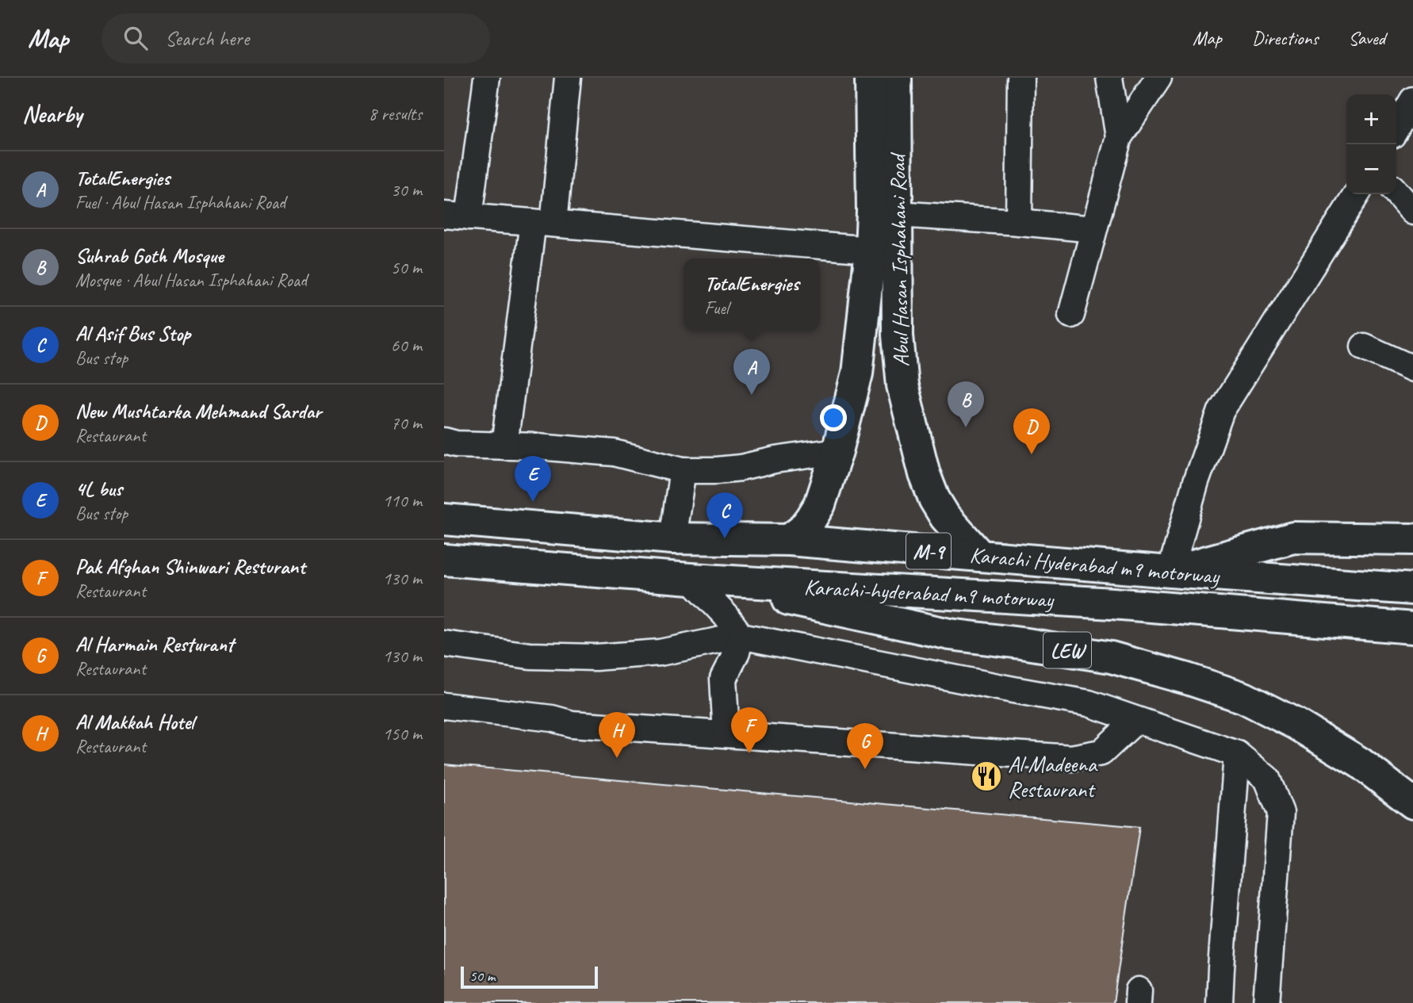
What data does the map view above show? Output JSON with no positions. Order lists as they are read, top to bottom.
{
  "streets": {
    "main road": [
      "Abul Hasan Isphahani Road",
      "M-9",
      "Karachi Hyderabad m9 motorway",
      "Karachi-hyderabad m9 motorway",
      "LEW"
    ]
  },
  "crossings": [
    ["Abul Hasan Isphahani Road", "Karachi Hyderabad m9 motorway"],
    ["Karachi-hyderabad m9 motorway", "LEW"]
  ],
  "places": {
    "restaurant": ["Al Madeena Restaurant"]
  },
  "scale_bar": "50 m",
  "page": {
    "header": "Map",
    "search": "Search here",
    "nav": ["Map", "Directions", "Saved"],
    "heading": ["Nearby", "8 results"],
    "map_buttons": ["+", "−"],
    "list": [
      {
        "mark": "A",
        "name": "TotalEnergies",
        "note": "Fuel · Abul Hasan Isphahani Road",
        "value": "30 m"
      },
      {
        "mark": "B",
        "name": "Suhrab Goth Mosque",
        "note": "Mosque · Abul Hasan Isphahani Road",
        "value": "50 m"
      },
      {
        "mark": "C",
        "name": "Al Asif Bus Stop",
        "note": "Bus stop",
        "value": "60 m"
      },
      {
        "mark": "D",
        "name": "New Mushtarka Mehmand Sardar",
        "note": "Restaurant",
        "value": "70 m"
      },
      {
        "mark": "E",
        "name": "4L bus",
        "note": "Bus stop",
        "value": "110 m"
      },
      {
        "mark": "F",
        "name": "Pak Afghan Shinwari Resturant",
        "note": "Restaurant",
        "value": "130 m"
      },
      {
        "mark": "G",
        "name": "Al Harmain Resturant",
        "note": "Restaurant",
        "value": "130 m"
      },
      {
        "mark": "H",
        "name": "Al Makkah Hotel",
        "note": "Restaurant",
        "value": "150 m"
      }
    ],
    "popup": ["TotalEnergies", "Fuel"],
    "pins": [
      "A",
      "B",
      "D",
      "E",
      "C",
      "F",
      "H",
      "G"
    ],
    "scale": "50 m"
  }
}
